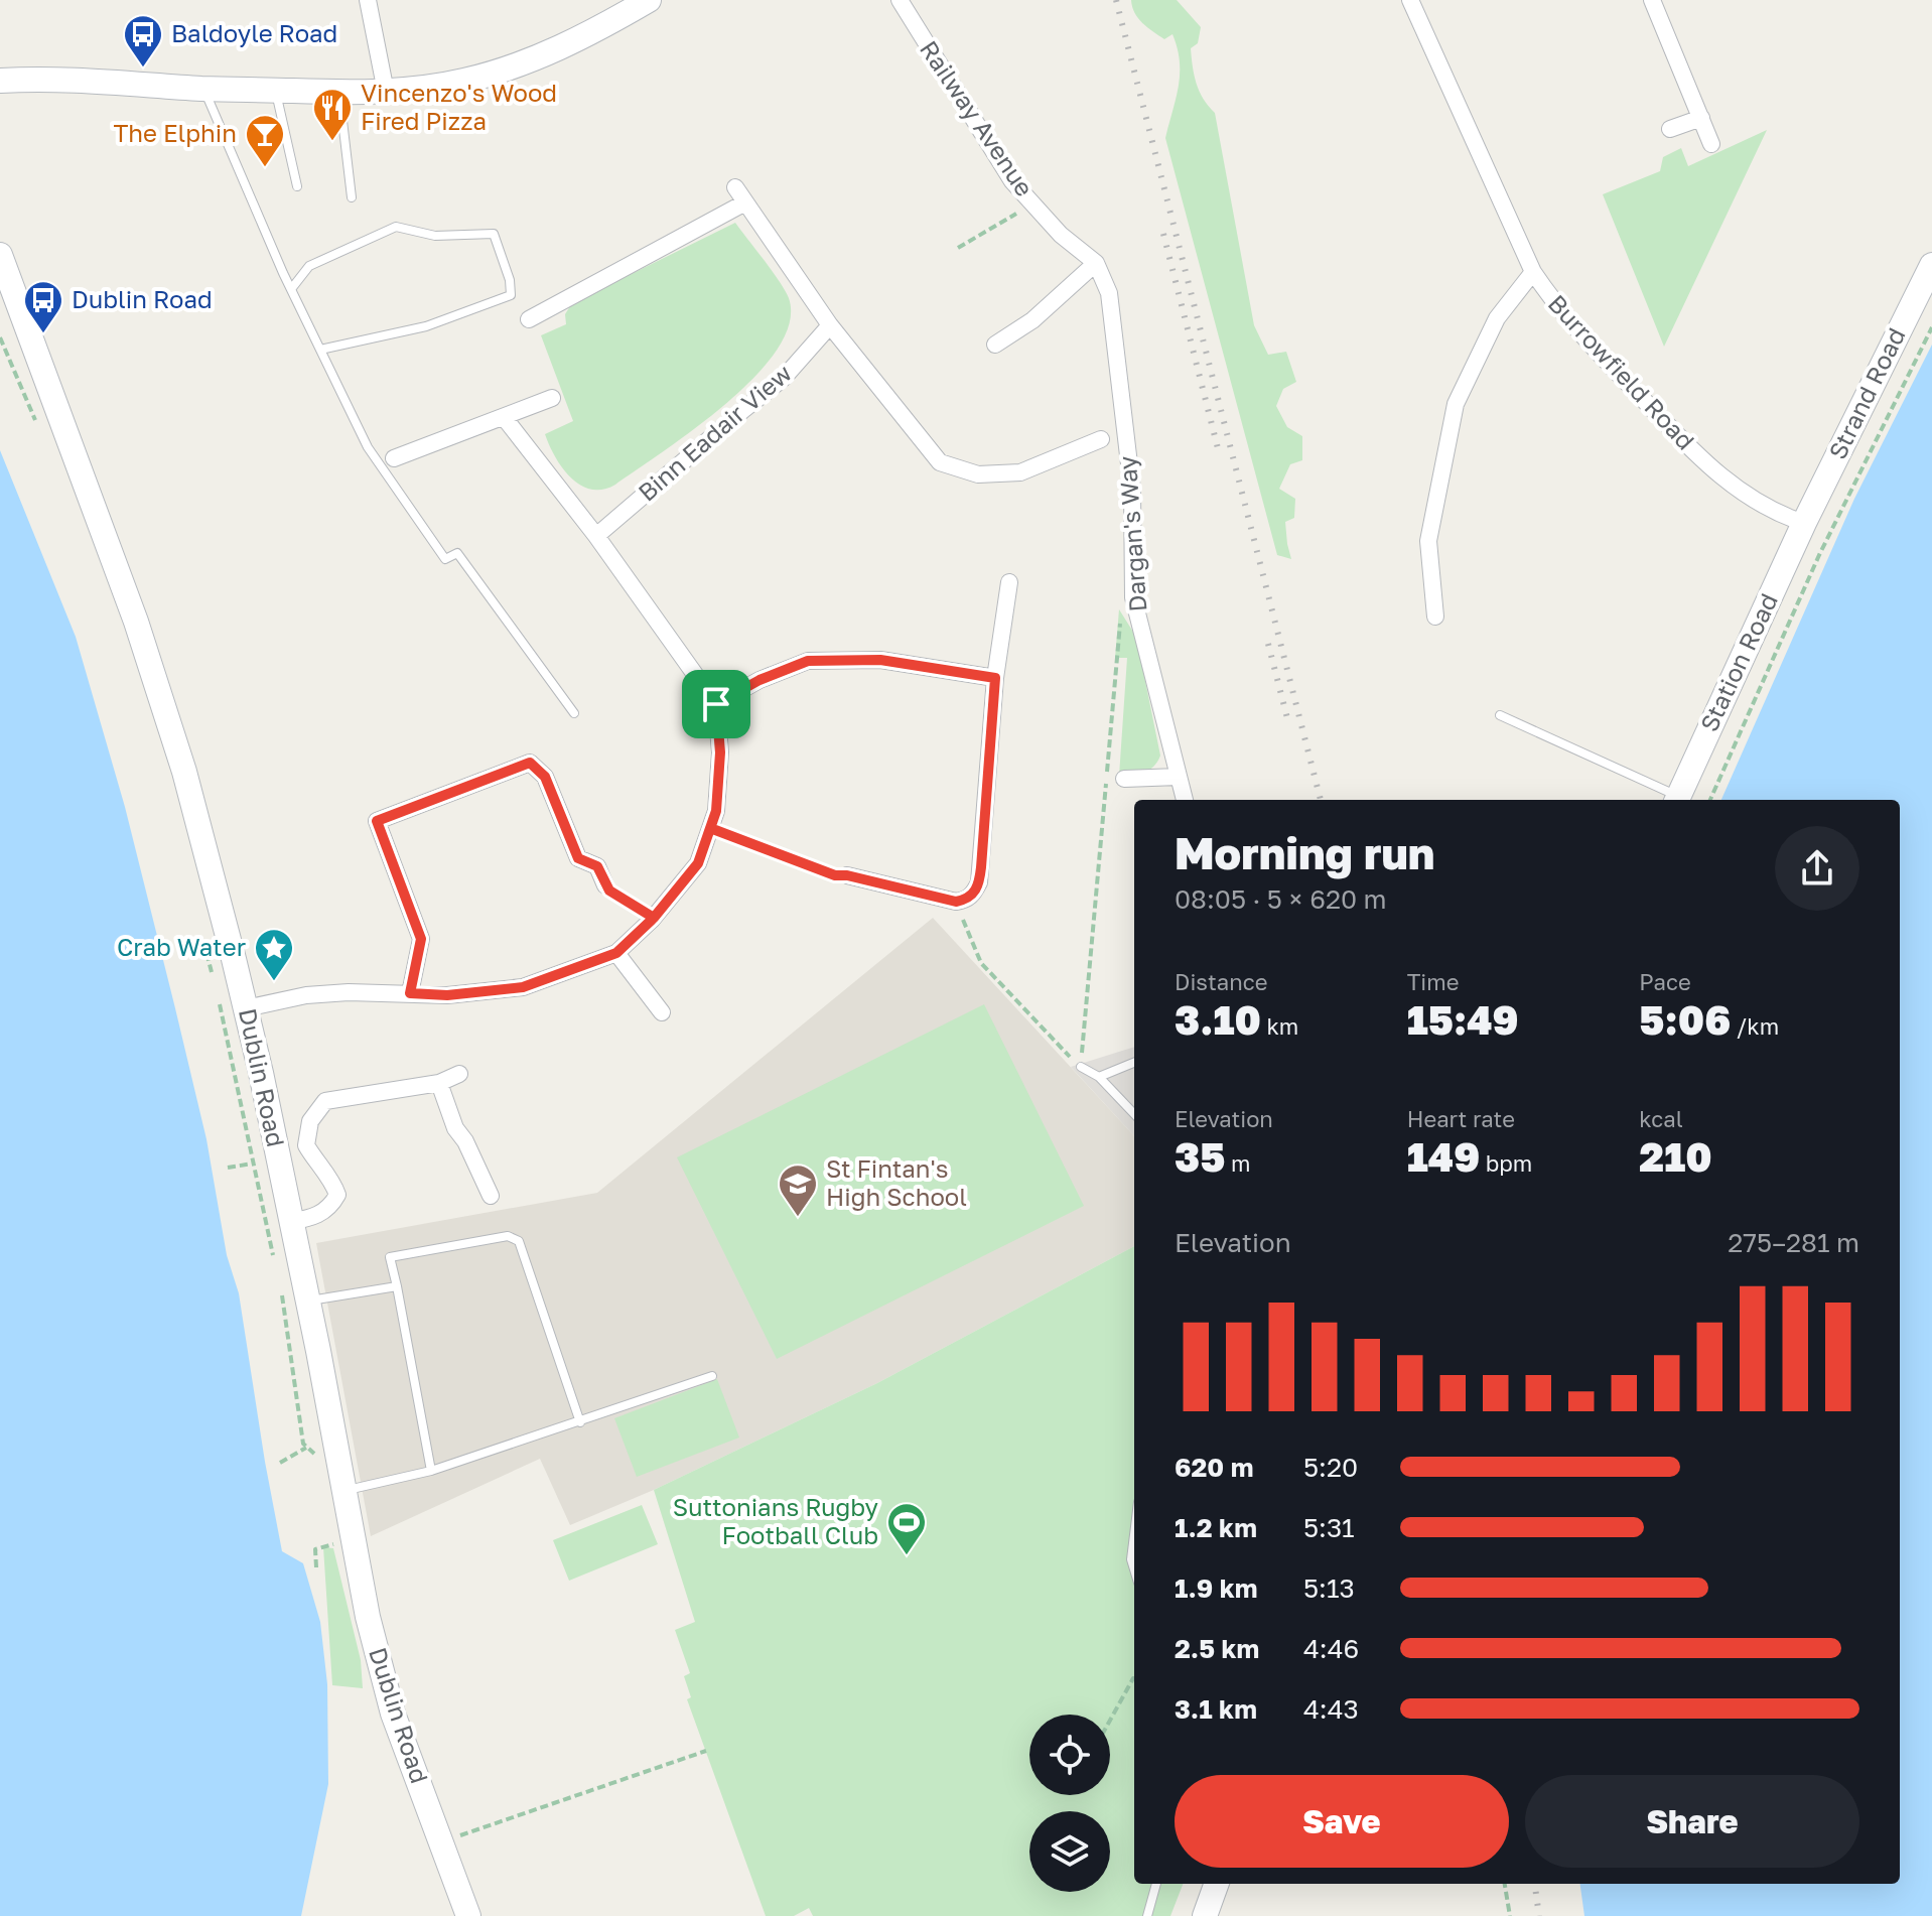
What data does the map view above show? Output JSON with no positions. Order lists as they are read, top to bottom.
{
  "streets": {
    "main road": ["Strand Road", "Station Road", "Dublin Road"],
    "street": [
      "Railway Avenue",
      "Burrowfield Road",
      "Binn Eadair View",
      "Dargan's Way"
    ]
  },
  "crossings": [
    ["Railway Avenue", "Dargan's Way"],
    ["Burrowfield Road", "Strand Road"],
    ["Burrowfield Road", "Station Road"],
    ["Strand Road", "Station Road"]
  ],
  "places": {
    "bus stop": ["Baldoyle Road", "Dublin Road"],
    "restaurant": ["Vincenzo's Wood Fired Pizza"],
    "bar": ["The Elphin"],
    "place": ["Crab Water"],
    "school or university": ["St Fintan's High School"],
    "sports": ["Suttonians Rugby Football Club"]
  },
  "page": {
    "heading": ["Morning run", "08:05 · 5 × 620 m"],
    "stats": [
      ["Distance", "3.10 km"],
      ["Time", "15:49"],
      ["Pace", "5:06 /km"],
      ["Elevation", "35 m"],
      ["Heart rate", "149 bpm"],
      ["kcal", "210"]
    ],
    "chart": ["Elevation", "275–281 m"],
    "list": [
      {
        "name": "620 m",
        "note": "5:20"
      },
      {
        "name": "1.2 km",
        "note": "5:31"
      },
      {
        "name": "1.9 km",
        "note": "5:13"
      },
      {
        "name": "2.5 km",
        "note": "4:46"
      },
      {
        "name": "3.1 km",
        "note": "4:43"
      }
    ],
    "buttons": ["Save", "Share"]
  }
}
